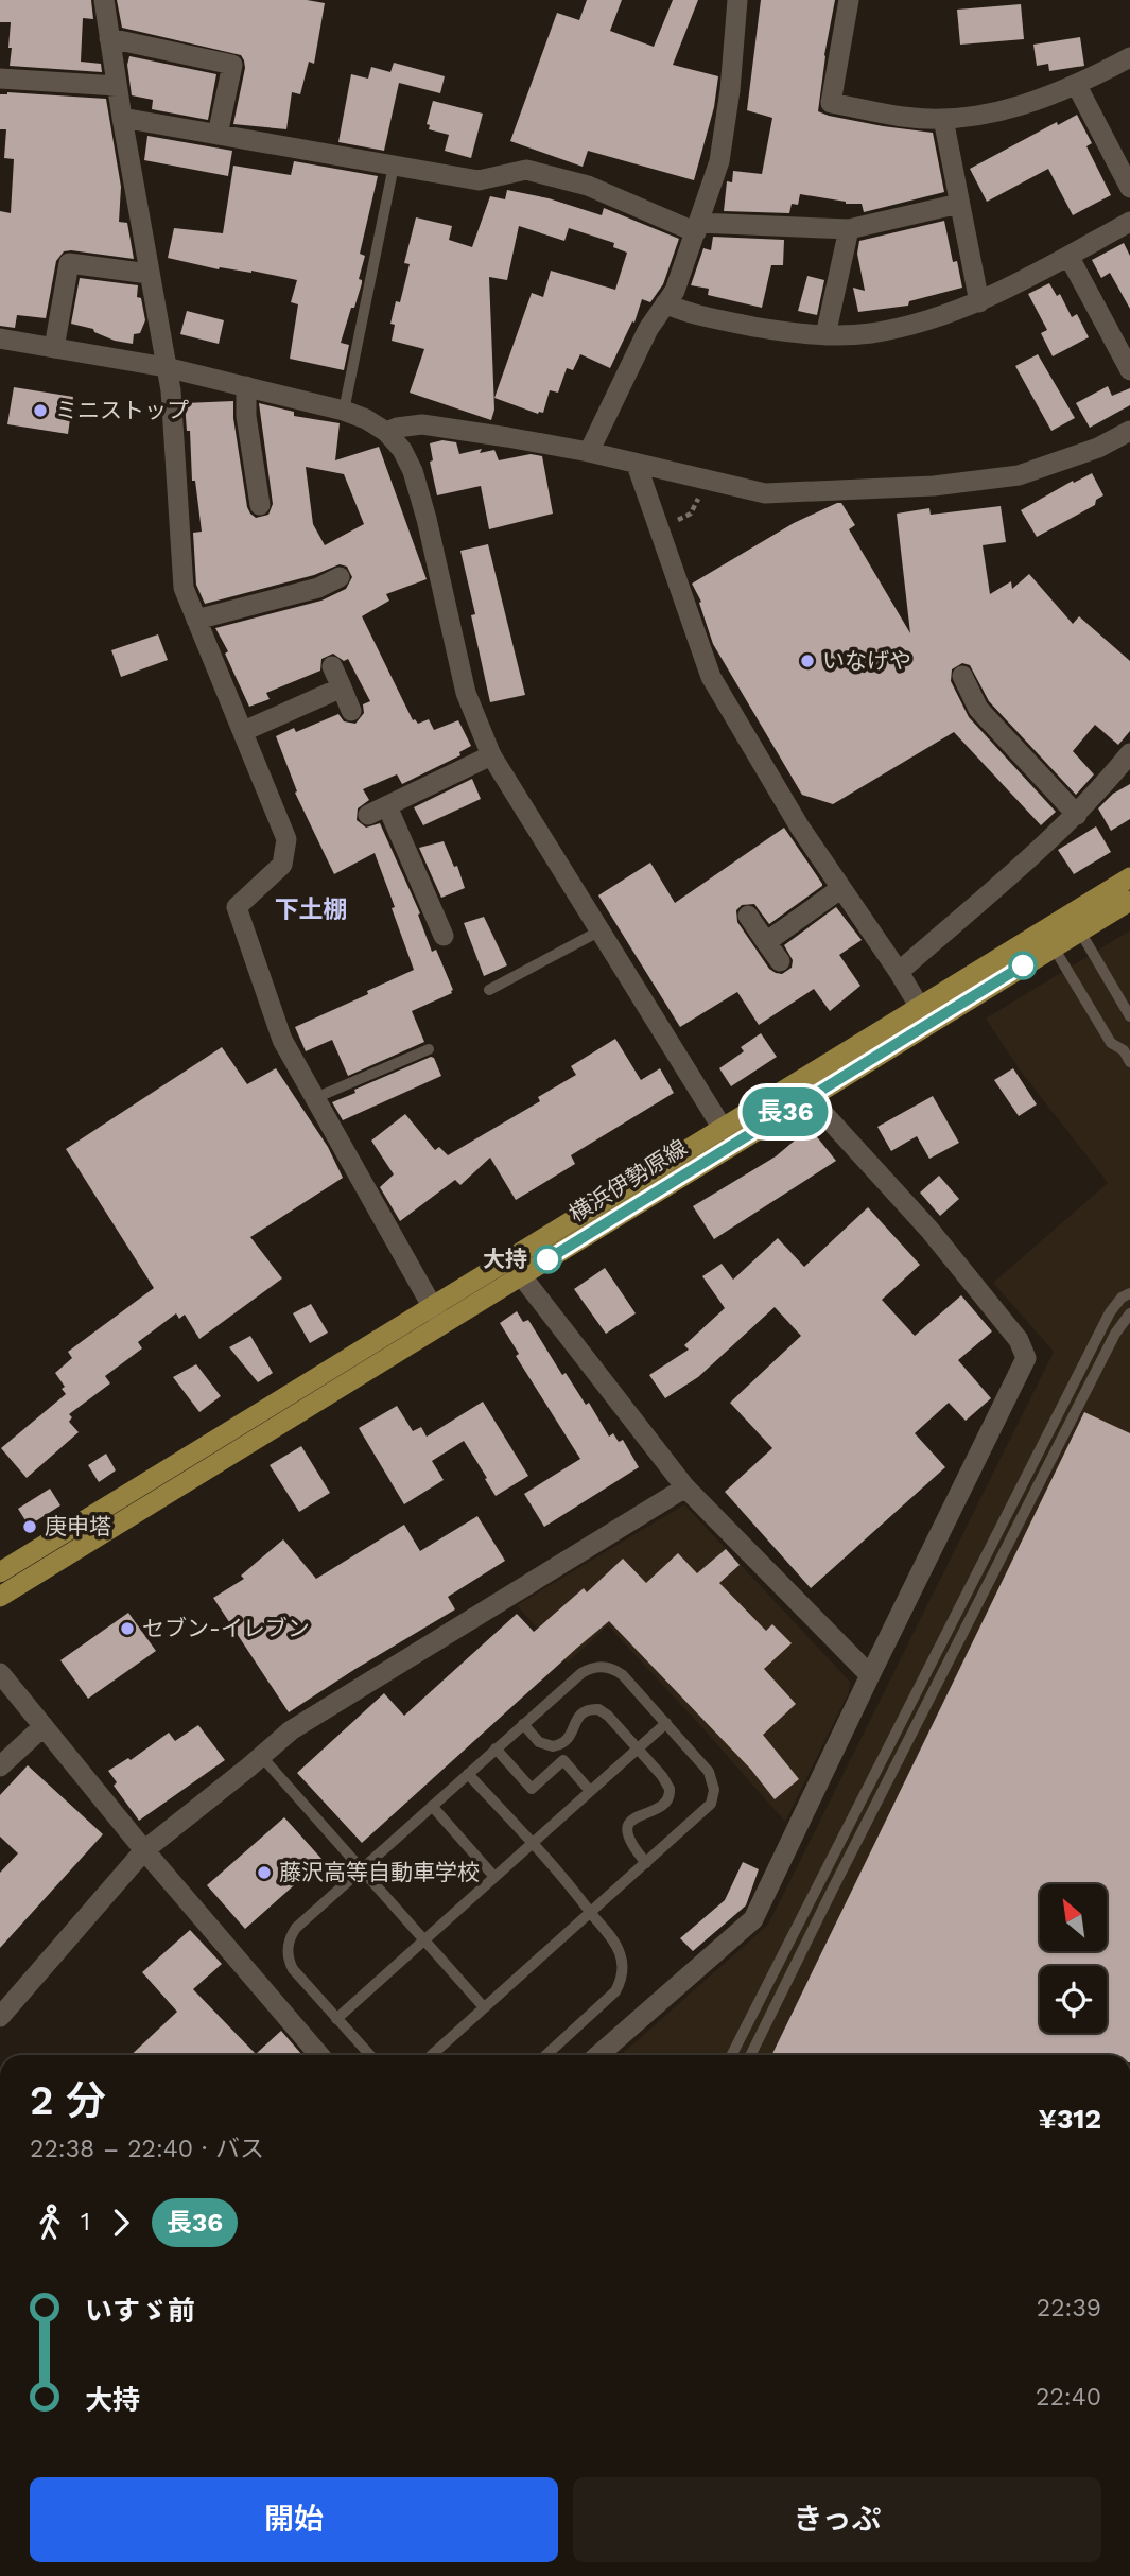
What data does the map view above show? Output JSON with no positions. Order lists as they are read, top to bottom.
{
  "streets": {
    "main road": ["横浜伊勢原線"]
  },
  "districts": ["下土棚"],
  "places": [
    "ミニストップ",
    "いなげや",
    "大持",
    "庚申塔",
    "セブン-イレブン",
    "藤沢高等自動車学校"
  ],
  "lines": ["bus line 長36"],
  "north": "top left",
  "page": {
    "on_map": "長36",
    "heading": ["2 分", "22:38 – 22:40 · バス", "¥312"],
    "legs": ["1", "長36"],
    "list": [
      {
        "name": "いすゞ前",
        "value": "22:39"
      },
      {
        "name": "大持",
        "value": "22:40"
      }
    ],
    "buttons": ["開始", "きっぷ"]
  }
}
